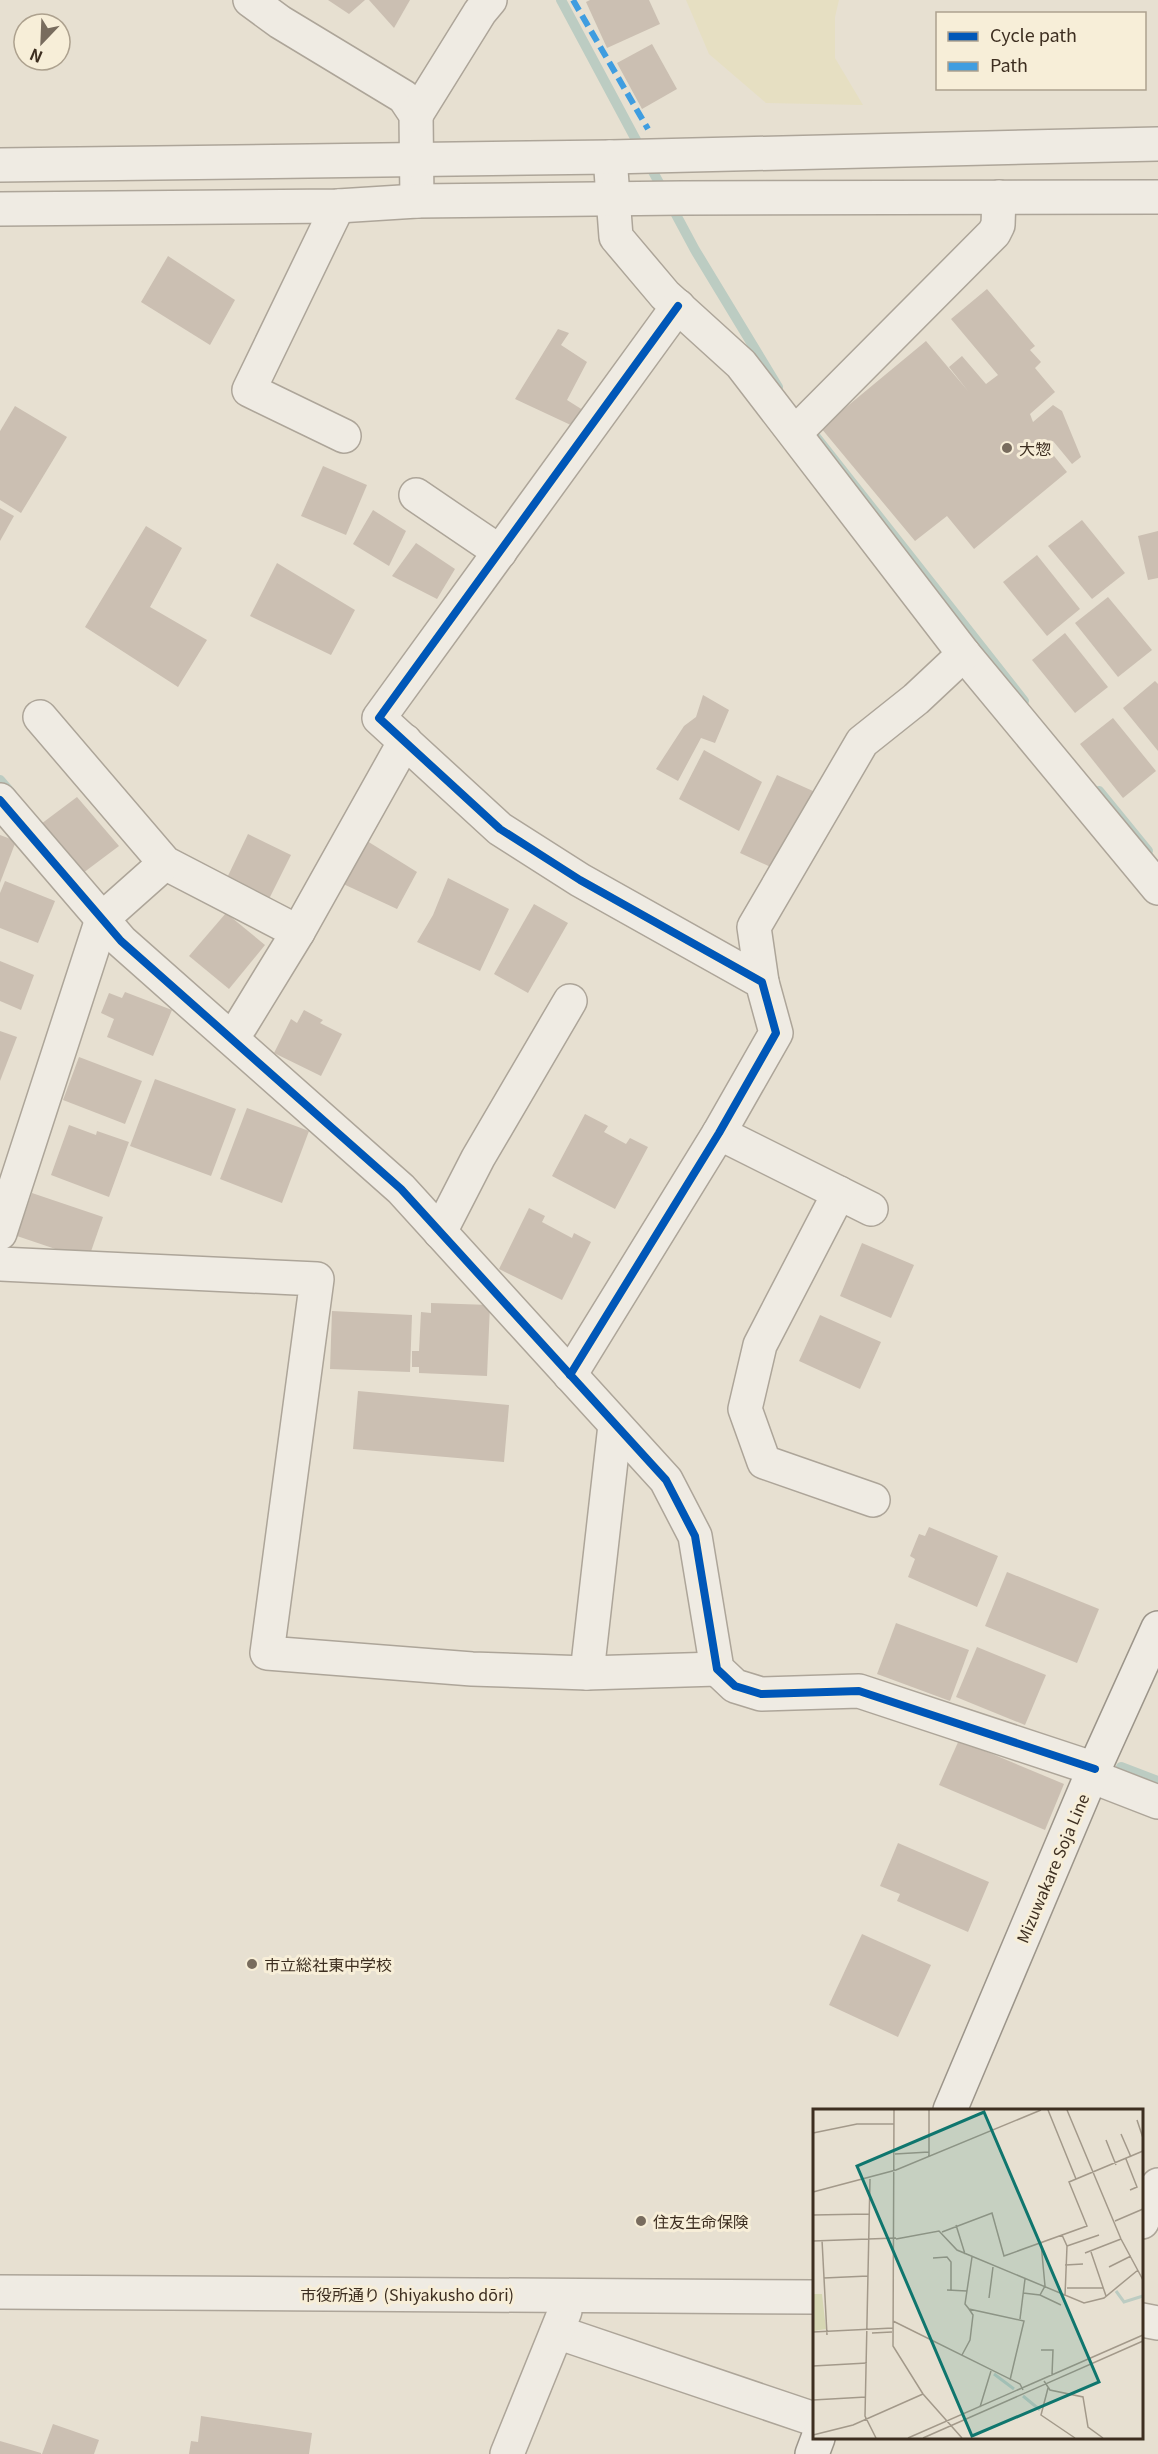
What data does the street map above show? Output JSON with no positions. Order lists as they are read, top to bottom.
{
  "streets": {
    "street": ["Mizuwakare Soja Line", "市役所通り (Shiyakusho dōri)"]
  },
  "places": ["大惣", "市立総社東中学校", "住友生命保険"],
  "legend": ["Cycle path", "Path"],
  "north": "bottom left"
}
